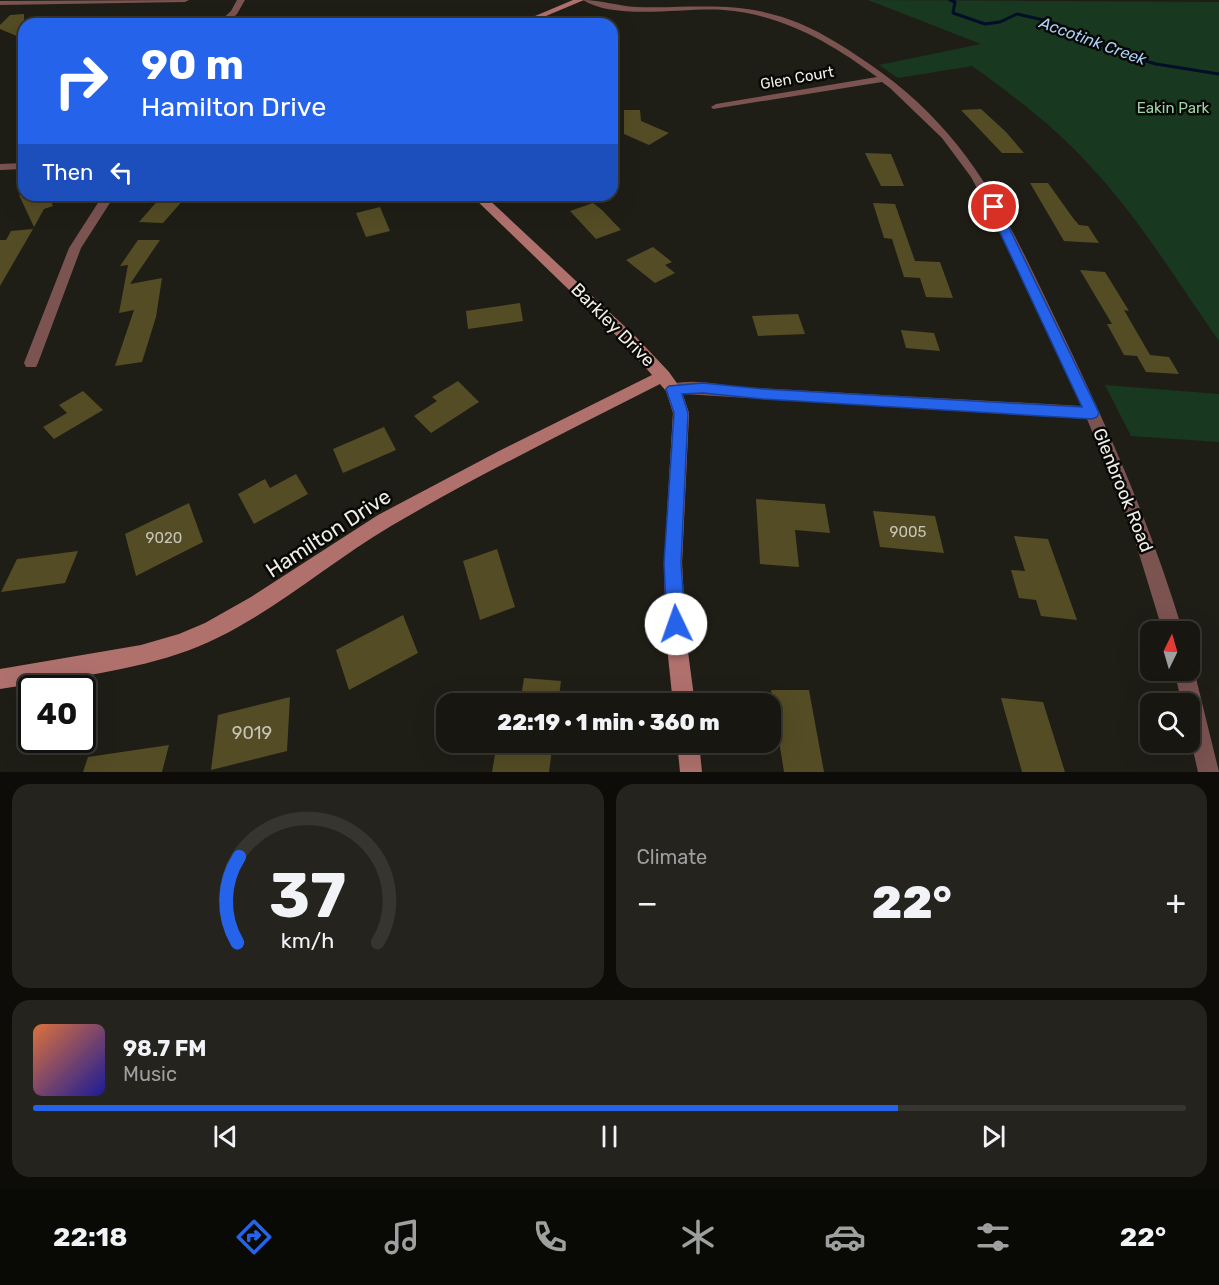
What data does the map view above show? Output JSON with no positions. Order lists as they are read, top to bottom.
{
  "streets": {
    "street": [
      "Glen Court",
      "Barkley Drive",
      "Glenbrook Road",
      "Hamilton Drive"
    ]
  },
  "crossings": [
    ["Glen Court", "Glenbrook Road"],
    ["Barkley Drive", "Hamilton Drive"],
    ["Glenbrook Road", "Hamilton Drive"]
  ],
  "water": ["Accotink Creek"],
  "parks": ["Eakin Park"],
  "house_numbers": ["9005", "9020", "9019"],
  "north": "top",
  "page": {
    "turn": ["90 m", "Hamilton Drive"],
    "then": "Then",
    "limit": "40",
    "trip": "22:19 · 1 min · 360 m",
    "tile": "Climate",
    "heat": ["−", "22°", "+"],
    "song": ["98.7 FM", "Music"],
    "tabs": ["22:18", "22°"],
    "gauge": ["37", "km/h"]
  }
}
